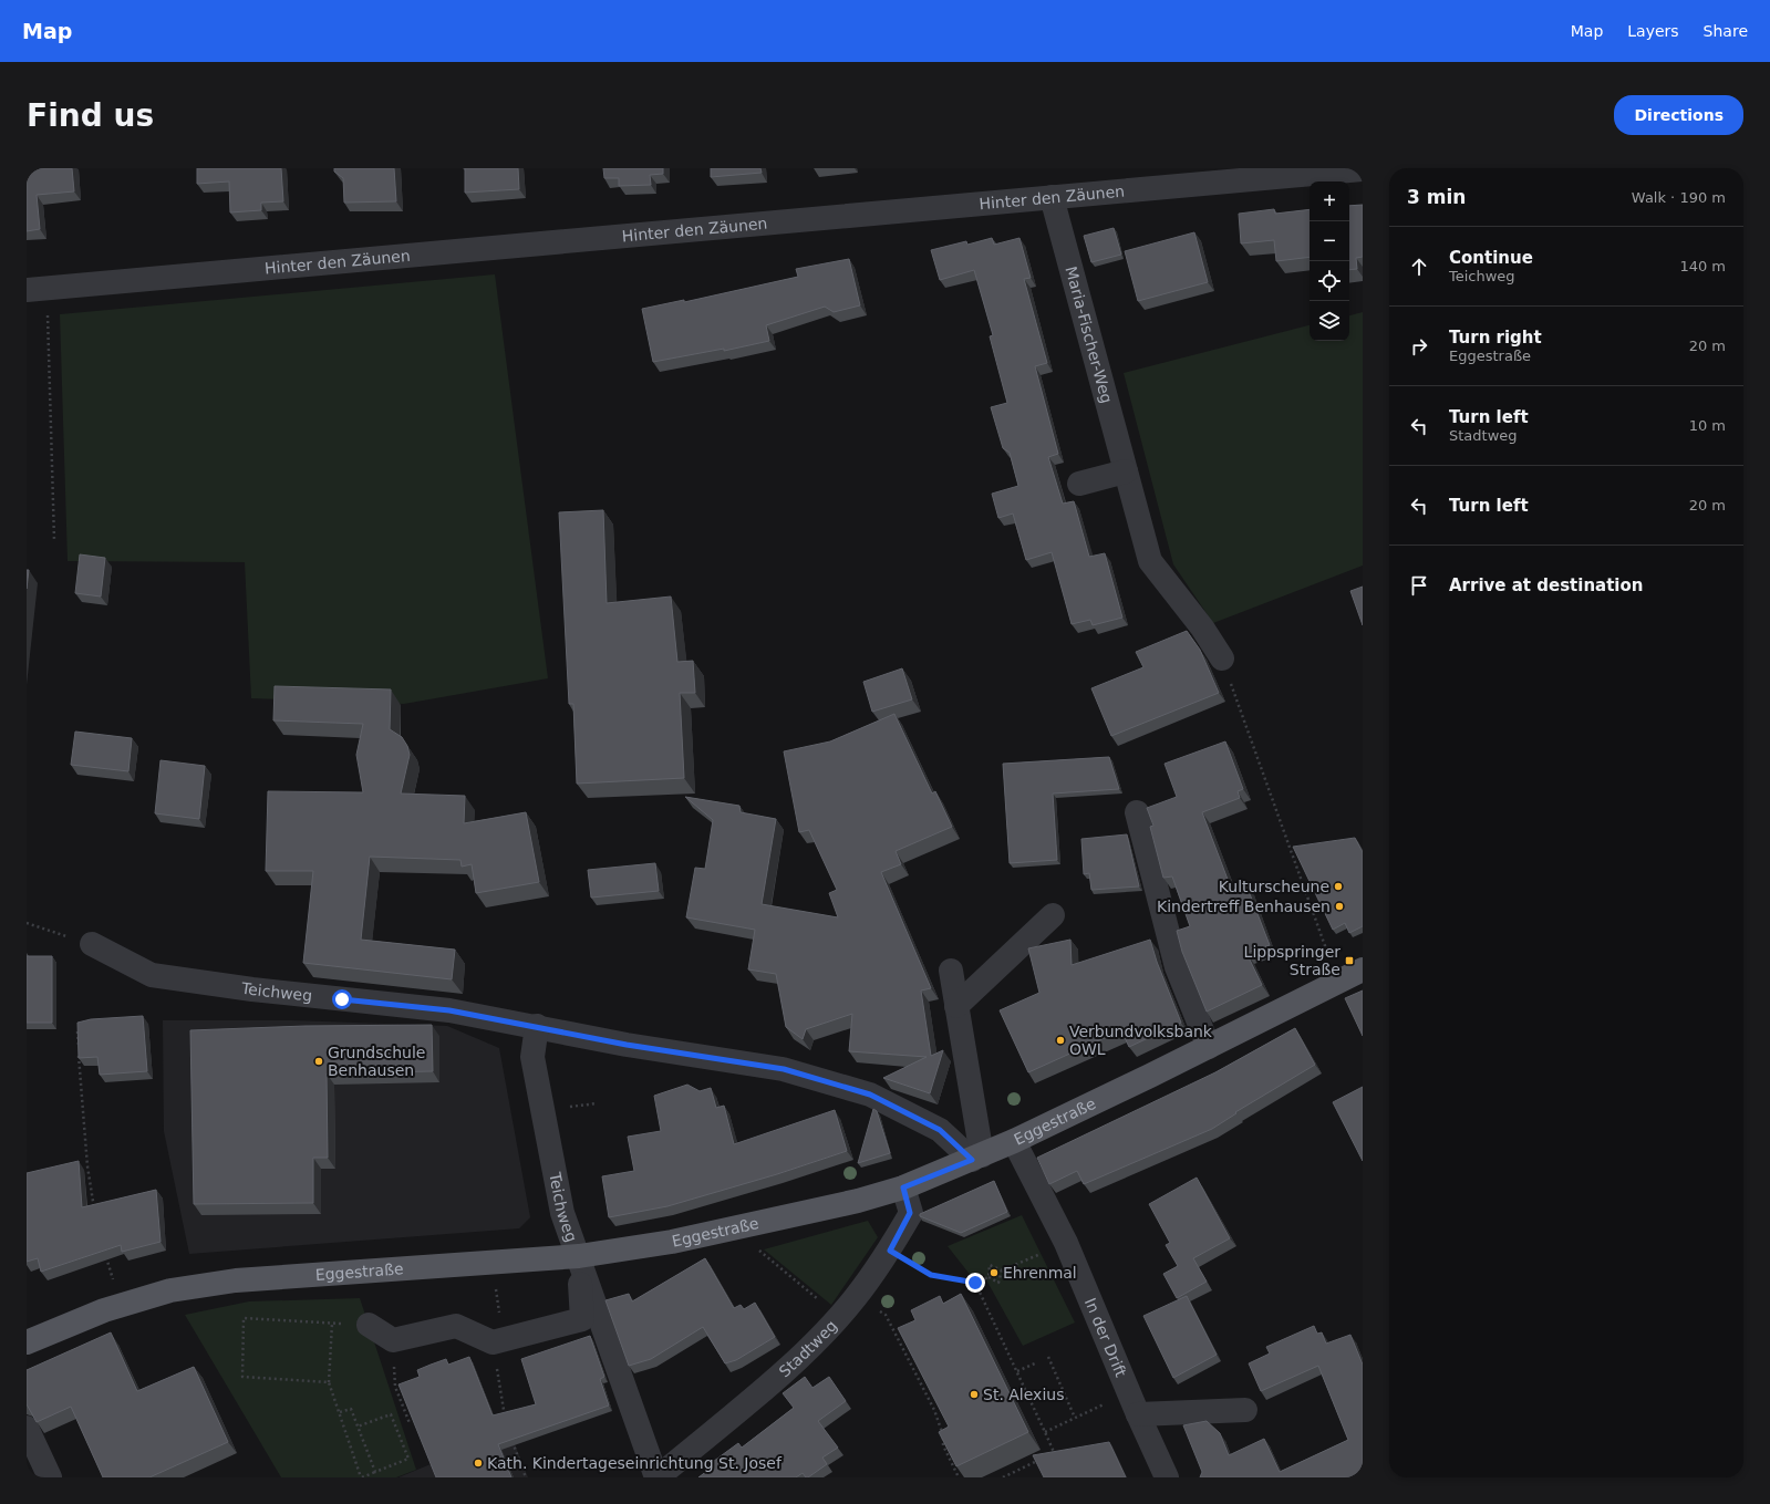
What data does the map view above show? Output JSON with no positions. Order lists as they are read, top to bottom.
{
  "streets": {
    "main road": ["Eggestraße"],
    "street": [
      "Hinter den Zäunen",
      "Maria-Fischer-Weg",
      "Teichweg",
      "In der Drift",
      "Stadtweg"
    ]
  },
  "crossings": [
    ["Hinter den Zäunen", "Maria-Fischer-Weg"],
    ["Teichweg", "Eggestraße"],
    ["Teichweg", "Stadtweg"],
    ["Eggestraße", "In der Drift"],
    ["Eggestraße", "Stadtweg"]
  ],
  "places": {
    "other": [
      "Kulturscheune",
      "Kindertreff Benhausen",
      "Verbundvolksbank OWL",
      "Grundschule Benhausen",
      "Ehrenmal",
      "St. Alexius",
      "Kath. Kindertageseinrichtung St. Josef"
    ],
    "transit": ["Lippspringer Straße"]
  },
  "page": {
    "header": "Map",
    "nav": ["Map", "Layers", "Share"],
    "buttons": "Directions",
    "title": "Find us",
    "heading": ["3 min", "Walk · 190 m"],
    "map_buttons": ["+", "−"],
    "list": [
      ["Continue", "Teichweg", "140 m"],
      ["Turn right", "Eggestraße", "20 m"],
      ["Turn left", "Stadtweg", "10 m"],
      ["Turn left", "20 m"],
      "Arrive at destination"
    ]
  }
}
